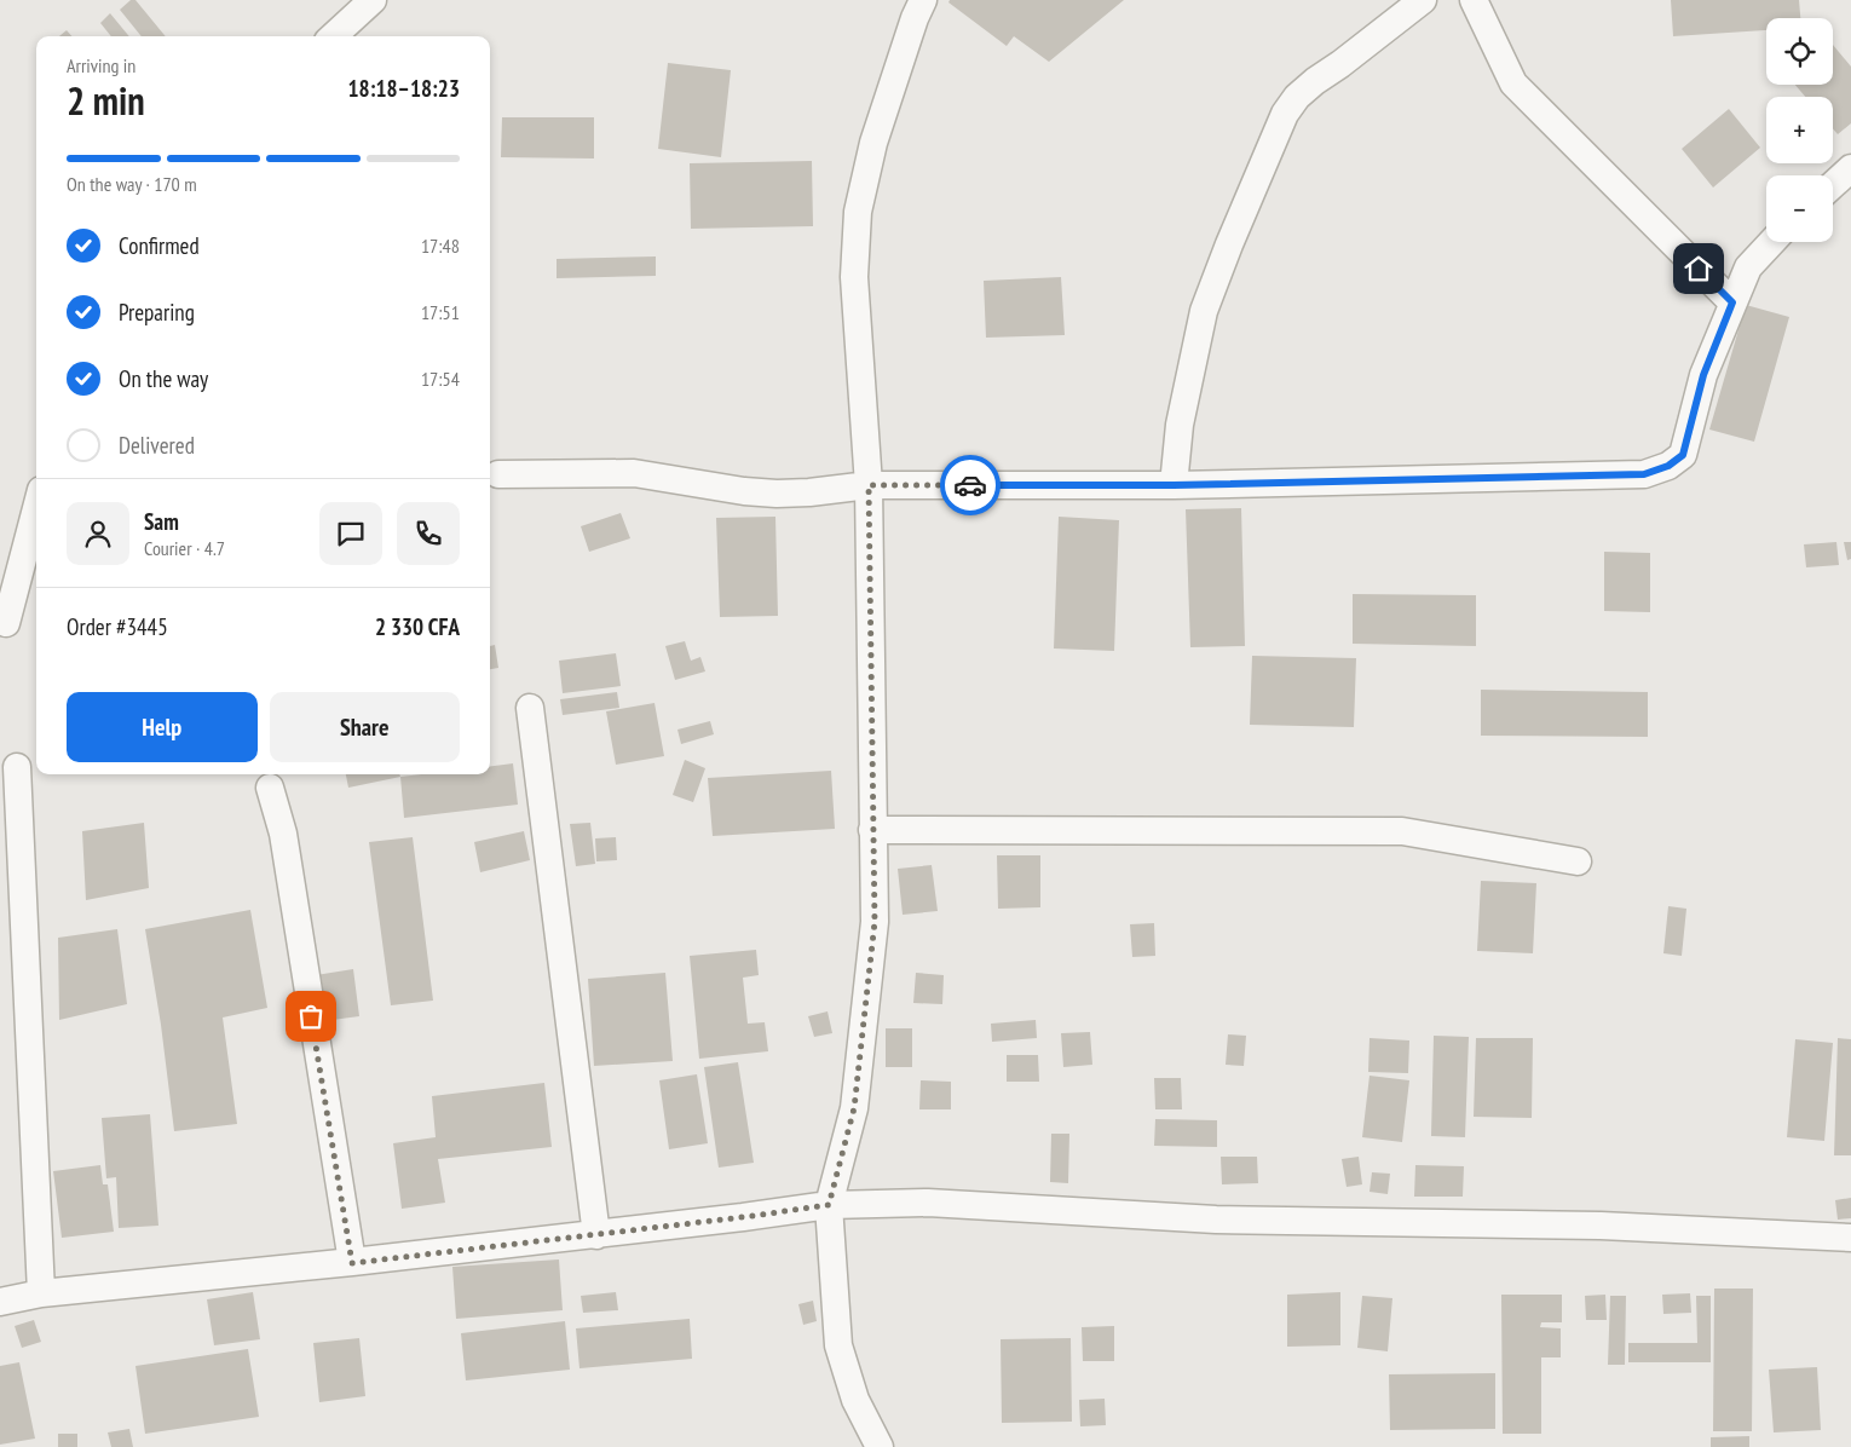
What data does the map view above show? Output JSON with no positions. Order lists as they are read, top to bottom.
{
  "page": {
    "map_buttons": ["+", "−"],
    "heading": ["2 min", "Arriving in", "18:18–18:23"],
    "panel": [
      "Sam",
      "Courier · 4.7",
      "Order #3445",
      "2 330 CFA"
    ],
    "bar": "On the way · 170 m",
    "list": [
      ["Confirmed", "17:48"],
      ["Preparing", "17:51"],
      ["On the way", "17:54"],
      "Delivered"
    ],
    "buttons": ["Help", "Share"]
  }
}
